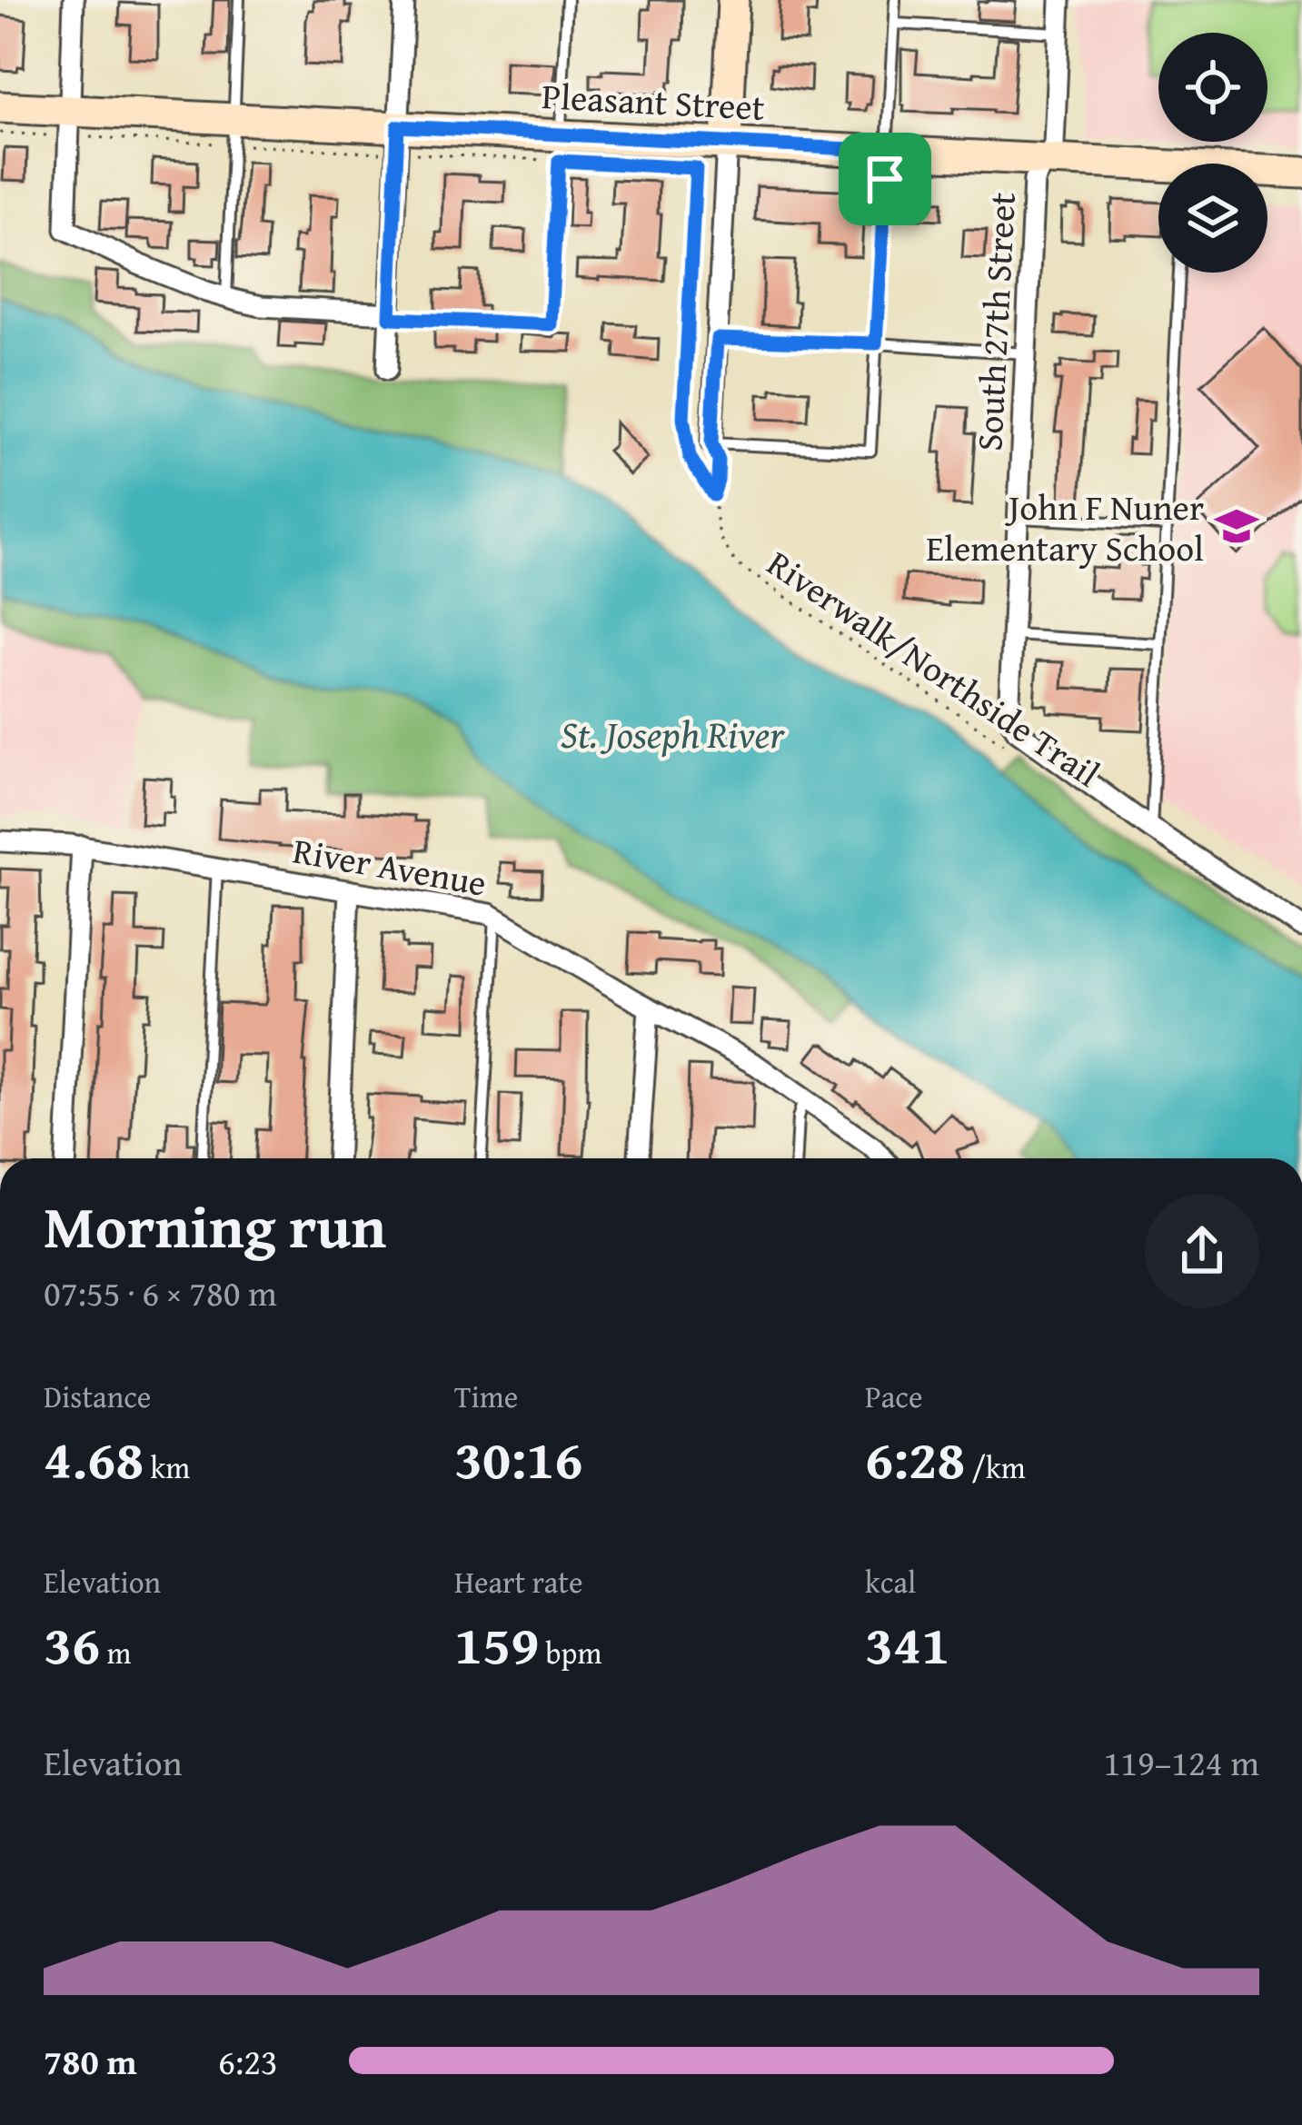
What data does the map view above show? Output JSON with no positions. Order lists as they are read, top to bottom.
{
  "streets": {
    "street": ["Pleasant Street", "South 27th Street", "River Avenue"],
    "path": ["Riverwalk/Northside Trail"]
  },
  "crossings": [
    ["Pleasant Street", "South 27th Street"]
  ],
  "water": ["St. Joseph River"],
  "places": {
    "school or university": ["John F Nuner Elementary School"]
  },
  "page": {
    "heading": ["Morning run", "07:55 · 6 × 780 m"],
    "stats": [
      ["Distance", "4.68 km"],
      ["Time", "30:16"],
      ["Pace", "6:28 /km"],
      ["Elevation", "36 m"],
      ["Heart rate", "159 bpm"],
      ["kcal", "341"]
    ],
    "chart": ["Elevation", "119–124 m"],
    "list": [
      {
        "name": "780 m",
        "note": "6:23"
      }
    ]
  }
}
